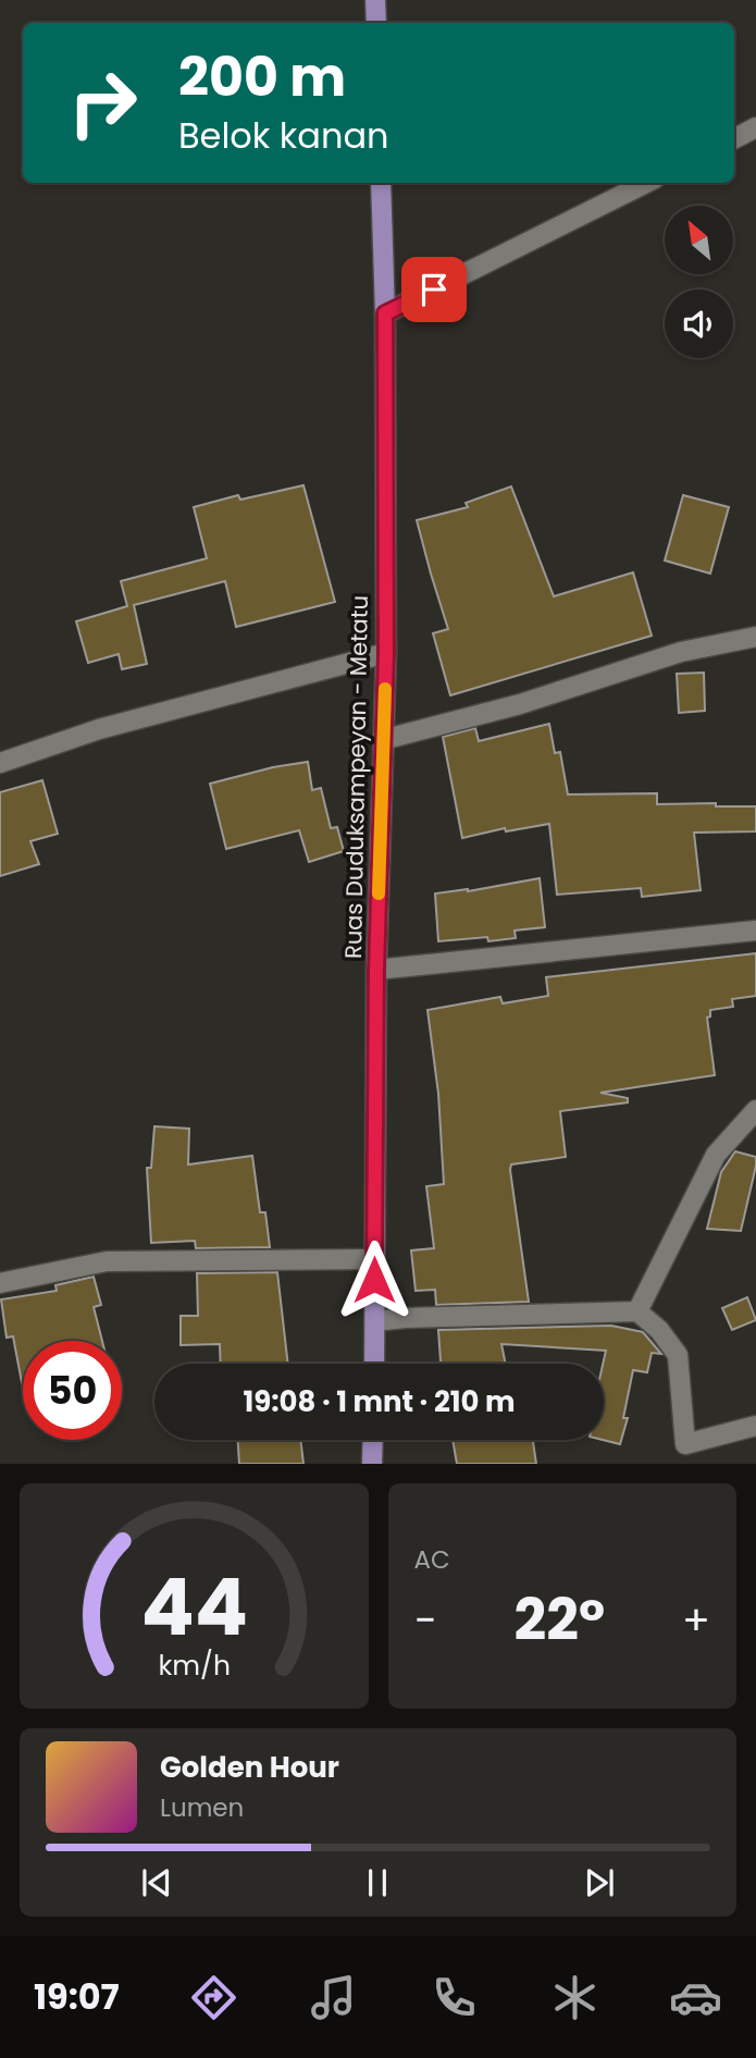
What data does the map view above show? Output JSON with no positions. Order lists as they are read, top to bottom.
{
  "streets": {
    "main road": ["Ruas Duduksampeyan - Metatu"]
  },
  "north": "top left",
  "page": {
    "turn": ["200 m", "Belok kanan"],
    "limit": "50",
    "trip": "19:08 · 1 mnt · 210 m",
    "tile": "AC",
    "heat": ["−", "22°", "+"],
    "song": ["Golden Hour", "Lumen"],
    "tabs": "19:07",
    "gauge": ["44", "km/h"]
  }
}
